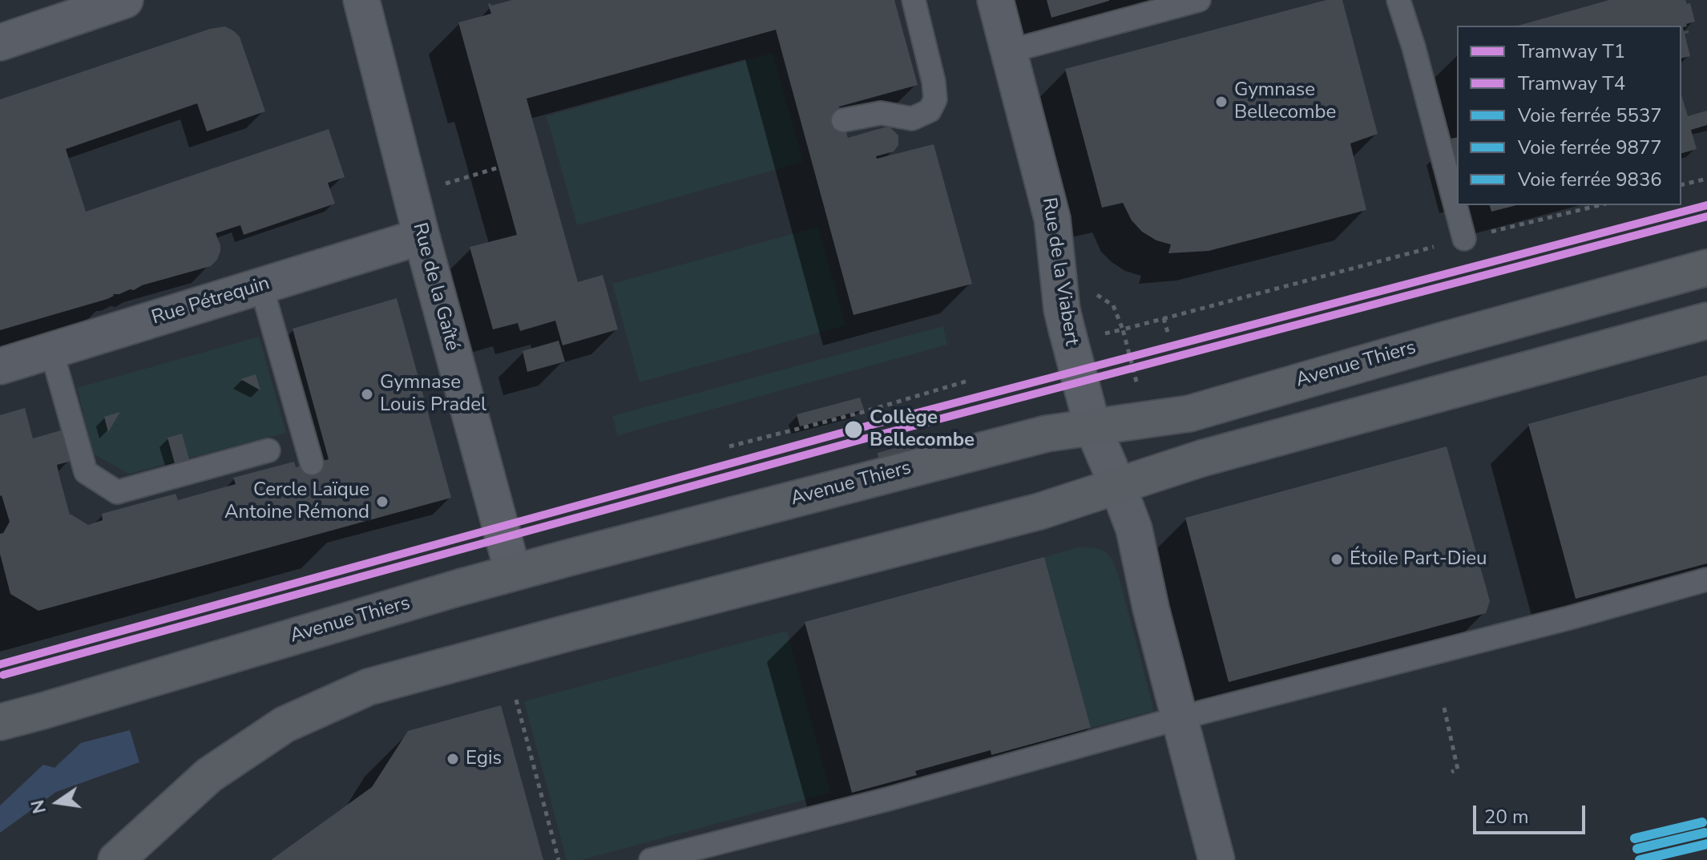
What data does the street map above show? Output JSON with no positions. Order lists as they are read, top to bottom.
{
  "streets": {
    "main road": ["Avenue Thiers"],
    "street": ["Rue de la Viabert", "Rue de la Gaîté", "Rue Pétrequin"]
  },
  "crossings": [
    ["Rue de la Viabert", "Avenue Thiers"],
    ["Rue de la Gaîté", "Rue Pétrequin"],
    ["Rue de la Gaîté", "Avenue Thiers"]
  ],
  "places": [
    "Gymnase Bellecombe",
    "Gymnase Louis Pradel",
    "Collège Bellecombe",
    "Cercle Laïque Antoine Rémond",
    "Étoile Part-Dieu",
    "Egis"
  ],
  "lines": [
    "tram line T1",
    "tram line T4",
    "rail line 9836",
    "rail line 9877",
    "rail line 5537"
  ],
  "legend": [
    "Tramway T1",
    "Tramway T4",
    "Voie ferrée 5537",
    "Voie ferrée 9877",
    "Voie ferrée 9836"
  ],
  "scale_bar": "20 m",
  "north": "left"
}
